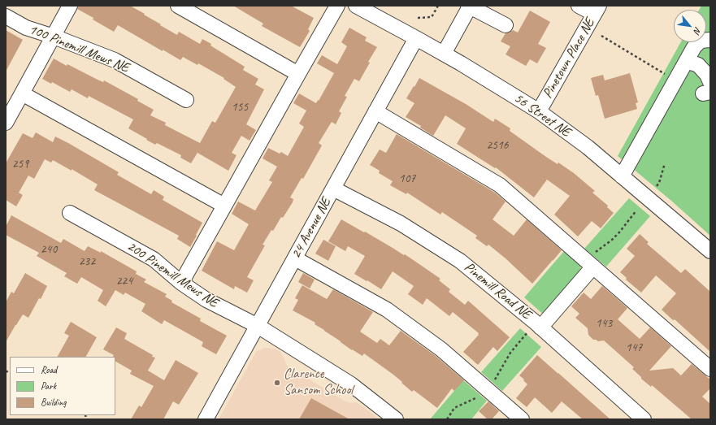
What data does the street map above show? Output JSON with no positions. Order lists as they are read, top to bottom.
{
  "streets": {
    "street": [
      "100 Pinemill Mews NE",
      "Pinetown Place NE",
      "56 Street NE",
      "24 Avenue NE",
      "200 Pinemill Mews NE",
      "Pinemill Road NE"
    ]
  },
  "crossings": [
    ["Pinetown Place NE", "56 Street NE"],
    ["56 Street NE", "24 Avenue NE"],
    ["24 Avenue NE", "200 Pinemill Mews NE"],
    ["24 Avenue NE", "Pinemill Road NE"]
  ],
  "places": ["Clarence Sansom School"],
  "house_numbers": [
    "155",
    "2516",
    "259",
    "107",
    "240",
    "232",
    "224",
    "143",
    "147"
  ],
  "legend": ["Road", "Park", "Building"],
  "north": "bottom right"
}
